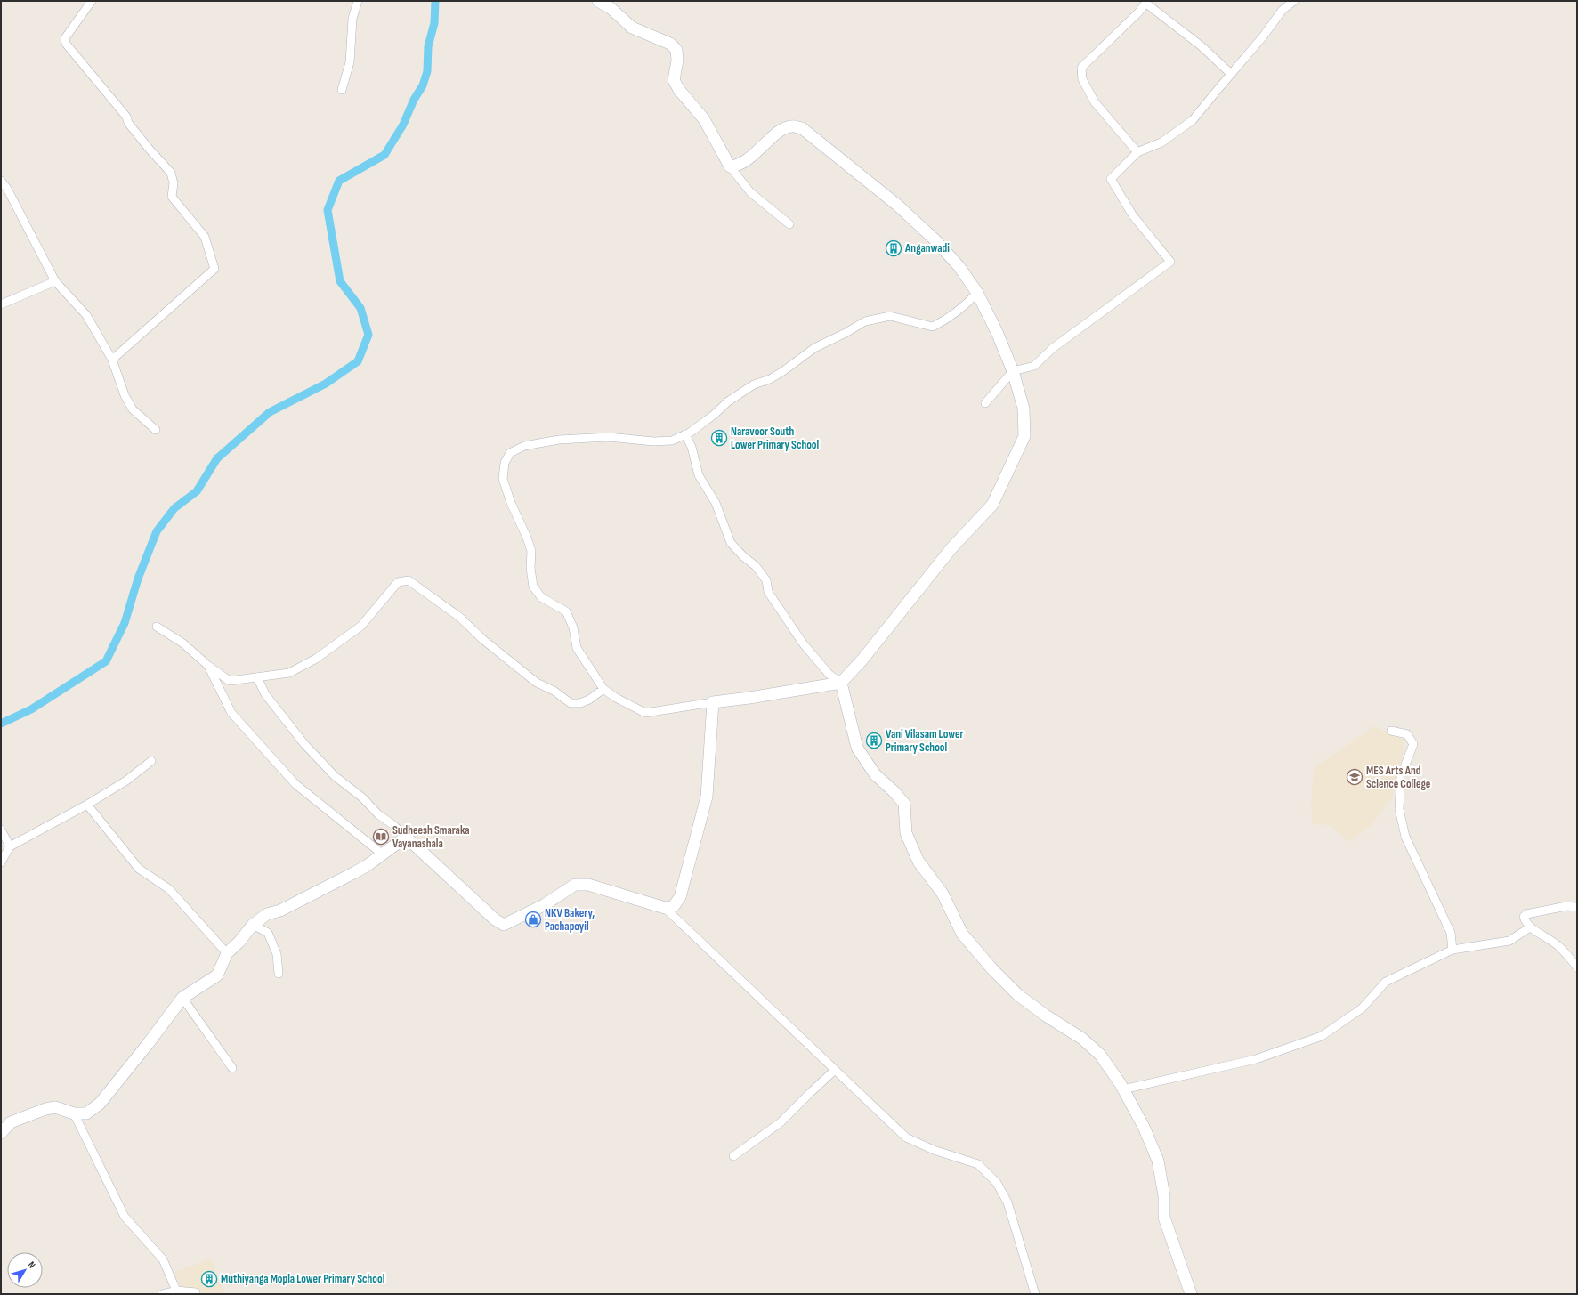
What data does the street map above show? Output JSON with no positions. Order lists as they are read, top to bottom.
{
  "places": {
    "building": [
      "Anganwadi",
      "Naravoor South Lower Primary School",
      "Vani Vilasam Lower Primary School",
      "Muthiyanga Mopla Lower Primary School"
    ],
    "school or university": ["MES Arts And Science College"],
    "library": ["Sudheesh Smaraka Vayanashala"],
    "shop": ["NKV Bakery, Pachapoyil"]
  },
  "north": "top right"
}
